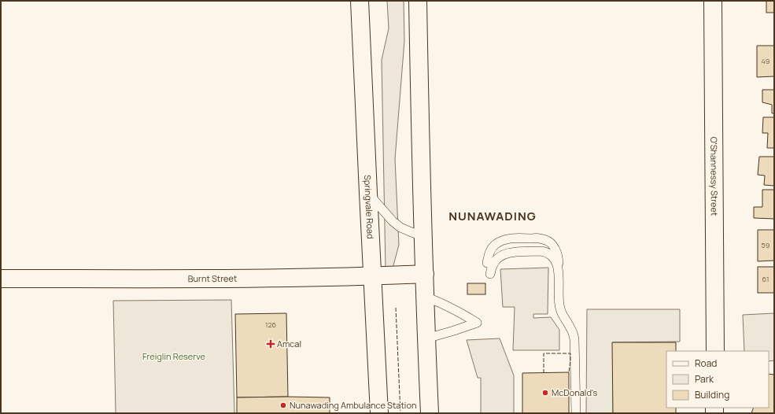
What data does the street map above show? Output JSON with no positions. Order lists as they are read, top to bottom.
{
  "streets": {
    "main road": ["O'Shannessy Street", "Springvale Road", "Burnt Street"]
  },
  "crossings": [
    ["Springvale Road", "Burnt Street"]
  ],
  "districts": ["NUNAWADING"],
  "parks": ["Freiglin Reserve"],
  "places": {
    "health": ["Amcal"],
    "other": ["McDonald's", "Nunawading Ambulance Station"]
  },
  "house_numbers": [
    "49",
    "59",
    "61",
    "126"
  ],
  "legend": ["Road", "Park", "Building"]
}
